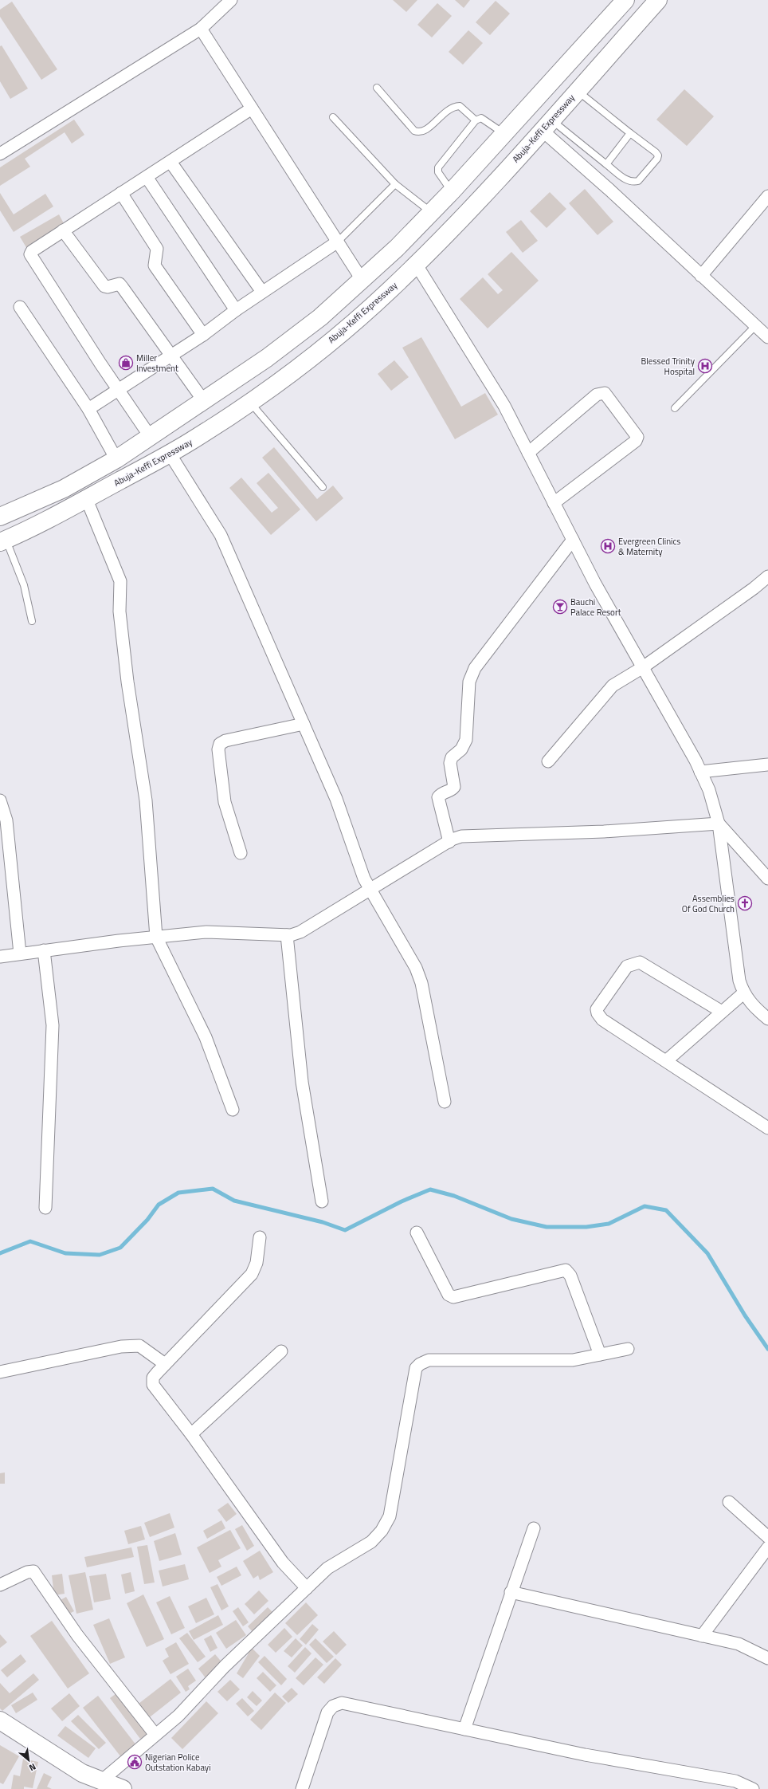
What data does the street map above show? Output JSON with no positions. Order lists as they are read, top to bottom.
{
  "streets": {
    "main road": ["Abuja-Keffi Expressway"]
  },
  "places": {
    "shop": ["Miller Investment"],
    "hospital": ["Blessed Trinity Hospital", "Evergreen Clinics & Maternity"],
    "bar": ["Bauchi Palace Resort"],
    "church": ["Assemblies Of God Church"],
    "public building": ["Nigerian Police Outstation Kabayi"]
  },
  "north": "bottom right"
}
